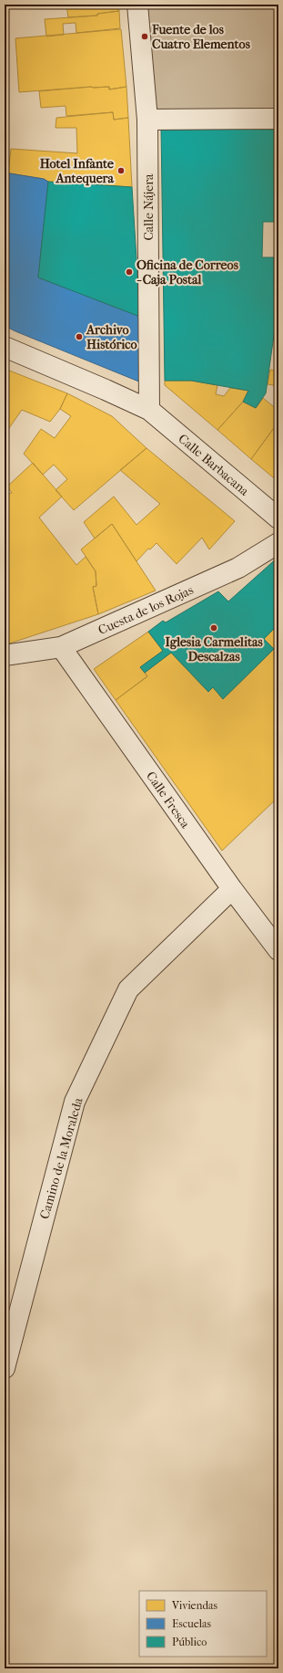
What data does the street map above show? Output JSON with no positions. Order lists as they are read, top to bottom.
{
  "streets": {
    "street": [
      "Calle Nájera",
      "Calle Barbacana",
      "Cuesta de los Rojas",
      "Calle Fresca",
      "Camino de la Moraleda"
    ]
  },
  "crossings": [
    ["Calle Nájera", "Calle Barbacana"],
    ["Cuesta de los Rojas", "Calle Fresca"],
    ["Calle Fresca", "Camino de la Moraleda"]
  ],
  "places": [
    "Fuente de los Cuatro Elementos",
    "Hotel Infante Antequera",
    "Oficina de Correos - Caja Postal",
    "Archivo Histórico",
    "Iglesia Carmelitas Descalzas"
  ],
  "legend": ["Viviendas", "Escuelas", "Público"]
}
